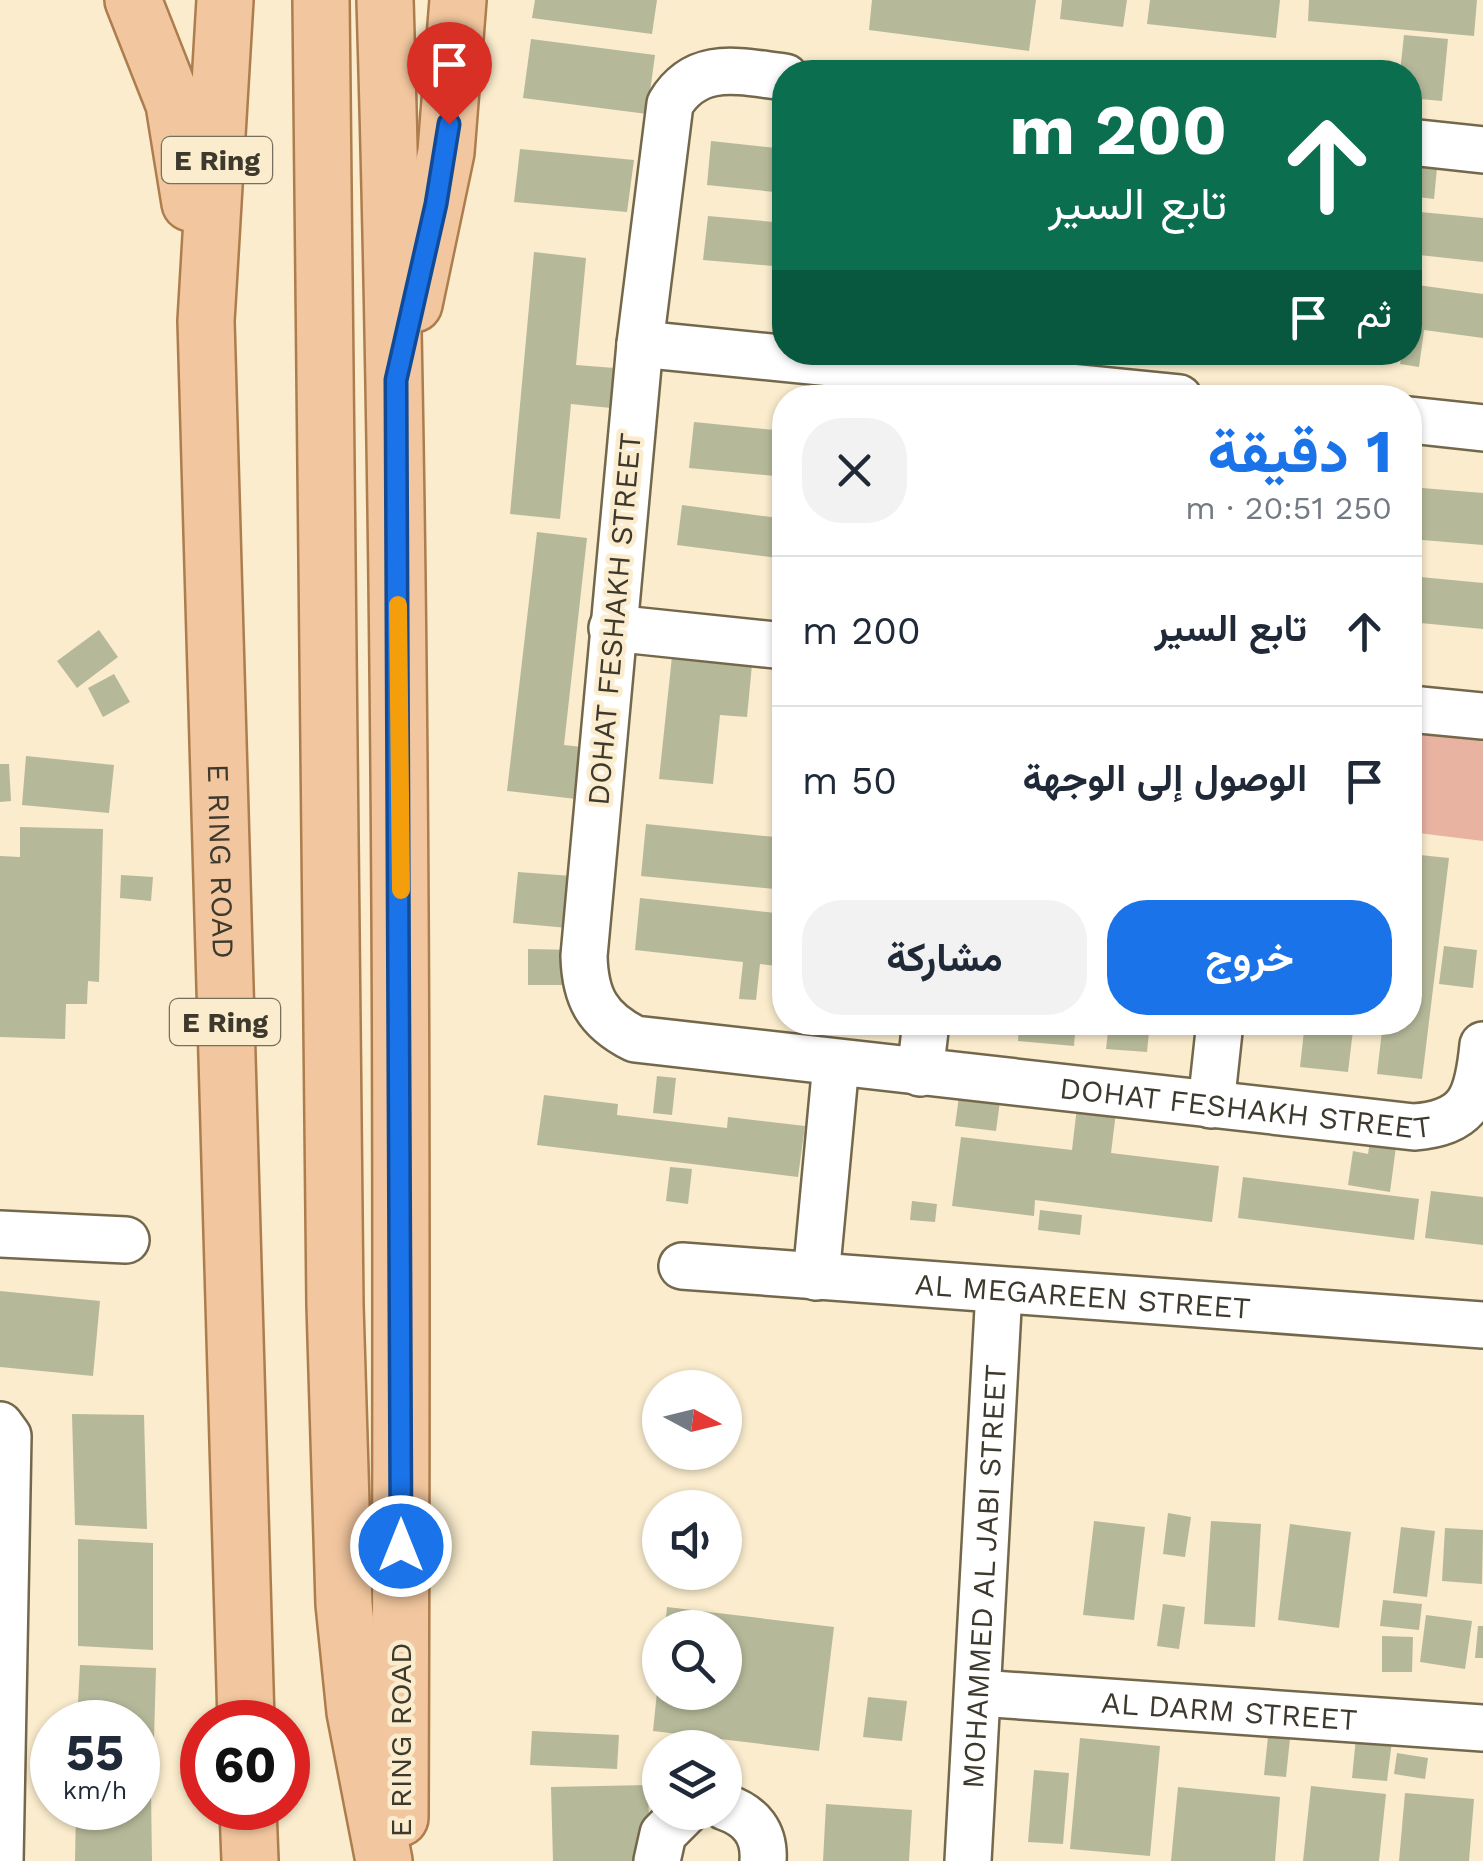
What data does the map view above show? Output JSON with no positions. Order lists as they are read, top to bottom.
{
  "streets": {
    "main road": ["E Ring", "E RING ROAD"],
    "street": [
      "DOHAT FESHAKH STREET",
      "AL MEGAREEN STREET",
      "MOHAMMED AL JABI STREET",
      "AL DARM STREET"
    ]
  },
  "crossings": [
    ["AL MEGAREEN STREET", "MOHAMMED AL JABI STREET"],
    ["MOHAMMED AL JABI STREET", "AL DARM STREET"]
  ],
  "north": "right",
  "page": {
    "turn": ["200 m", "تابع السير"],
    "then": "ثم",
    "heading": ["1 دقيقة", "250 m · 20:51"],
    "list": [
      {
        "name": "تابع السير",
        "value": "200 m"
      },
      {
        "name": "الوصول إلى الوجهة",
        "value": "50 m"
      }
    ],
    "buttons": ["خروج", "مشاركة"],
    "speed": "55 km/h",
    "limit": "60"
  }
}
